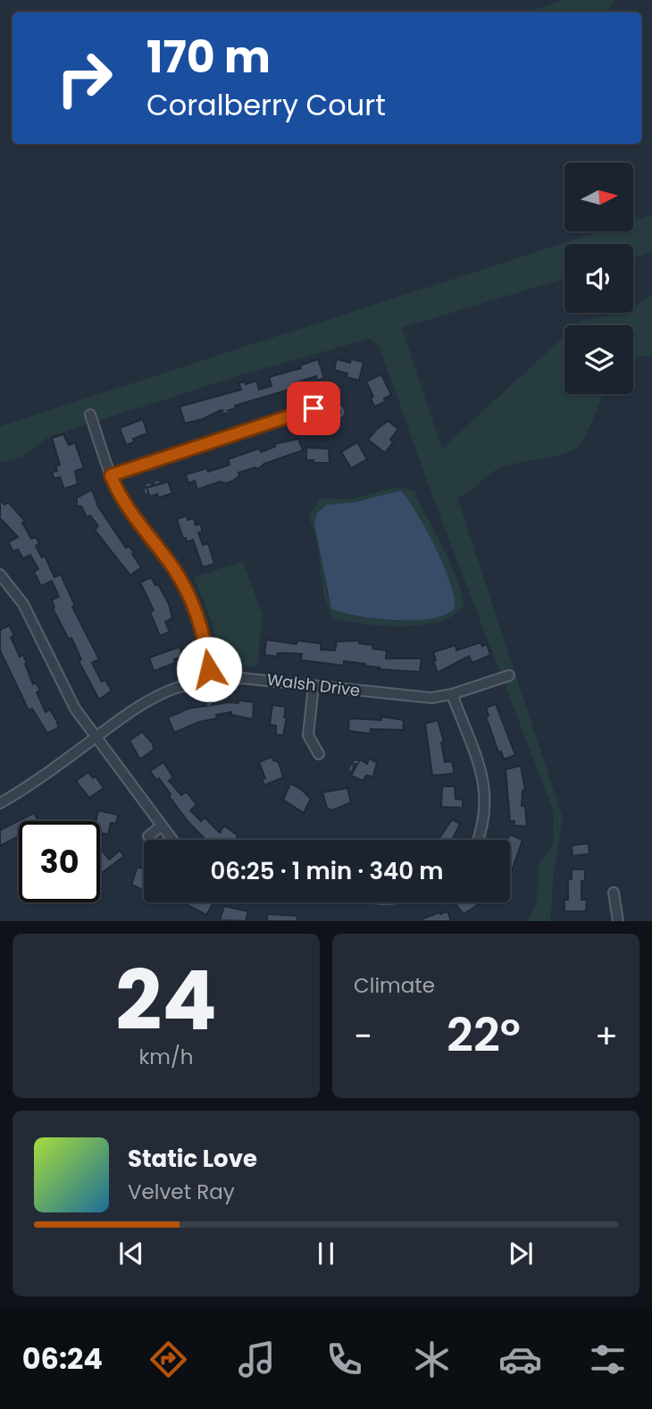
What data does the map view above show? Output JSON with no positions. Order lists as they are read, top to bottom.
{
  "streets": {
    "street": ["Walsh Drive"]
  },
  "north": "right",
  "page": {
    "turn": ["170 m", "Coralberry Court"],
    "limit": "30",
    "trip": "06:25 · 1 min · 340 m",
    "tile": [
      ["24", "km/h"],
      "Climate"
    ],
    "heat": ["−", "22°", "+"],
    "song": ["Static Love", "Velvet Ray"],
    "tabs": "06:24"
  }
}
